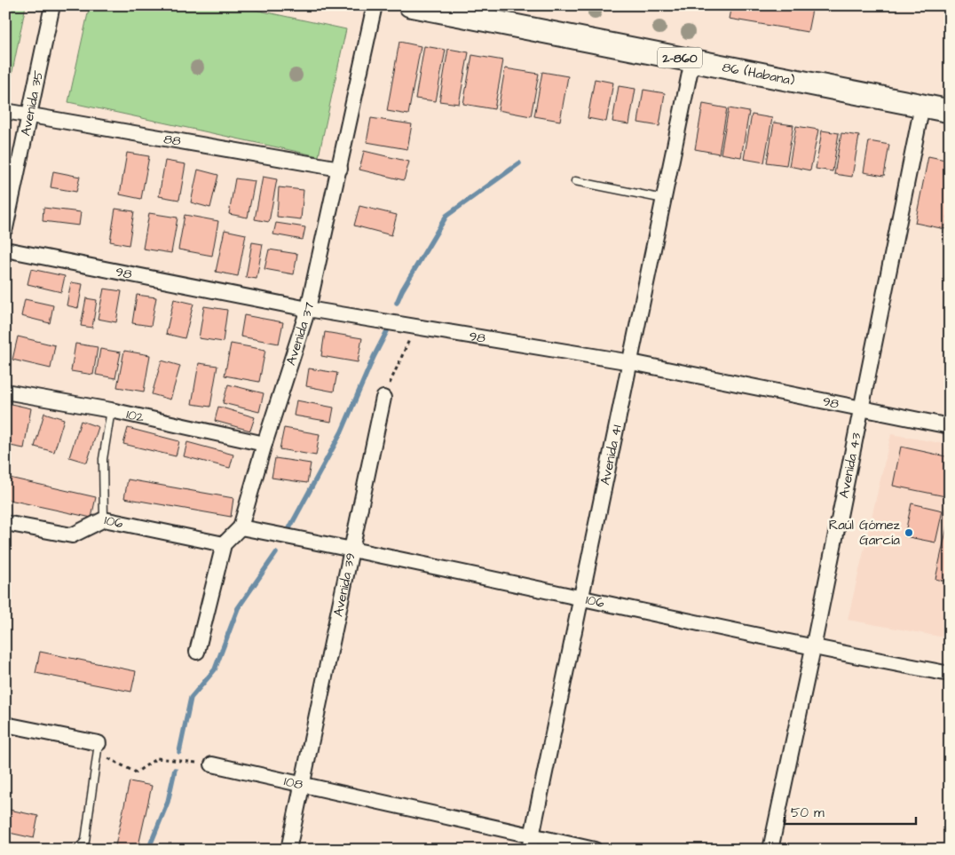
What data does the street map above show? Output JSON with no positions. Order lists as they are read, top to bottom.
{
  "streets": {
    "main road": ["2-860", "86 (Habana)"],
    "street": [
      "Avenida 35",
      "88",
      "98",
      "Avenida 37",
      "102",
      "Avenida 41",
      "Avenida 43",
      "106",
      "Avenida 39",
      "108"
    ]
  },
  "crossings": [
    ["86 (Habana)", "Avenida 41"],
    ["86 (Habana)", "Avenida 43"],
    ["Avenida 35", "88"],
    ["88", "Avenida 37"],
    ["98", "Avenida 37"],
    ["98", "Avenida 41"],
    ["98", "Avenida 43"],
    ["Avenida 37", "102"],
    ["Avenida 37", "106"],
    ["Avenida 41", "106"],
    ["Avenida 41", "108"],
    ["Avenida 43", "106"],
    ["106", "Avenida 39"],
    ["Avenida 39", "108"]
  ],
  "places": ["Raúl Gómez García"],
  "scale_bar": "50 m"
}
